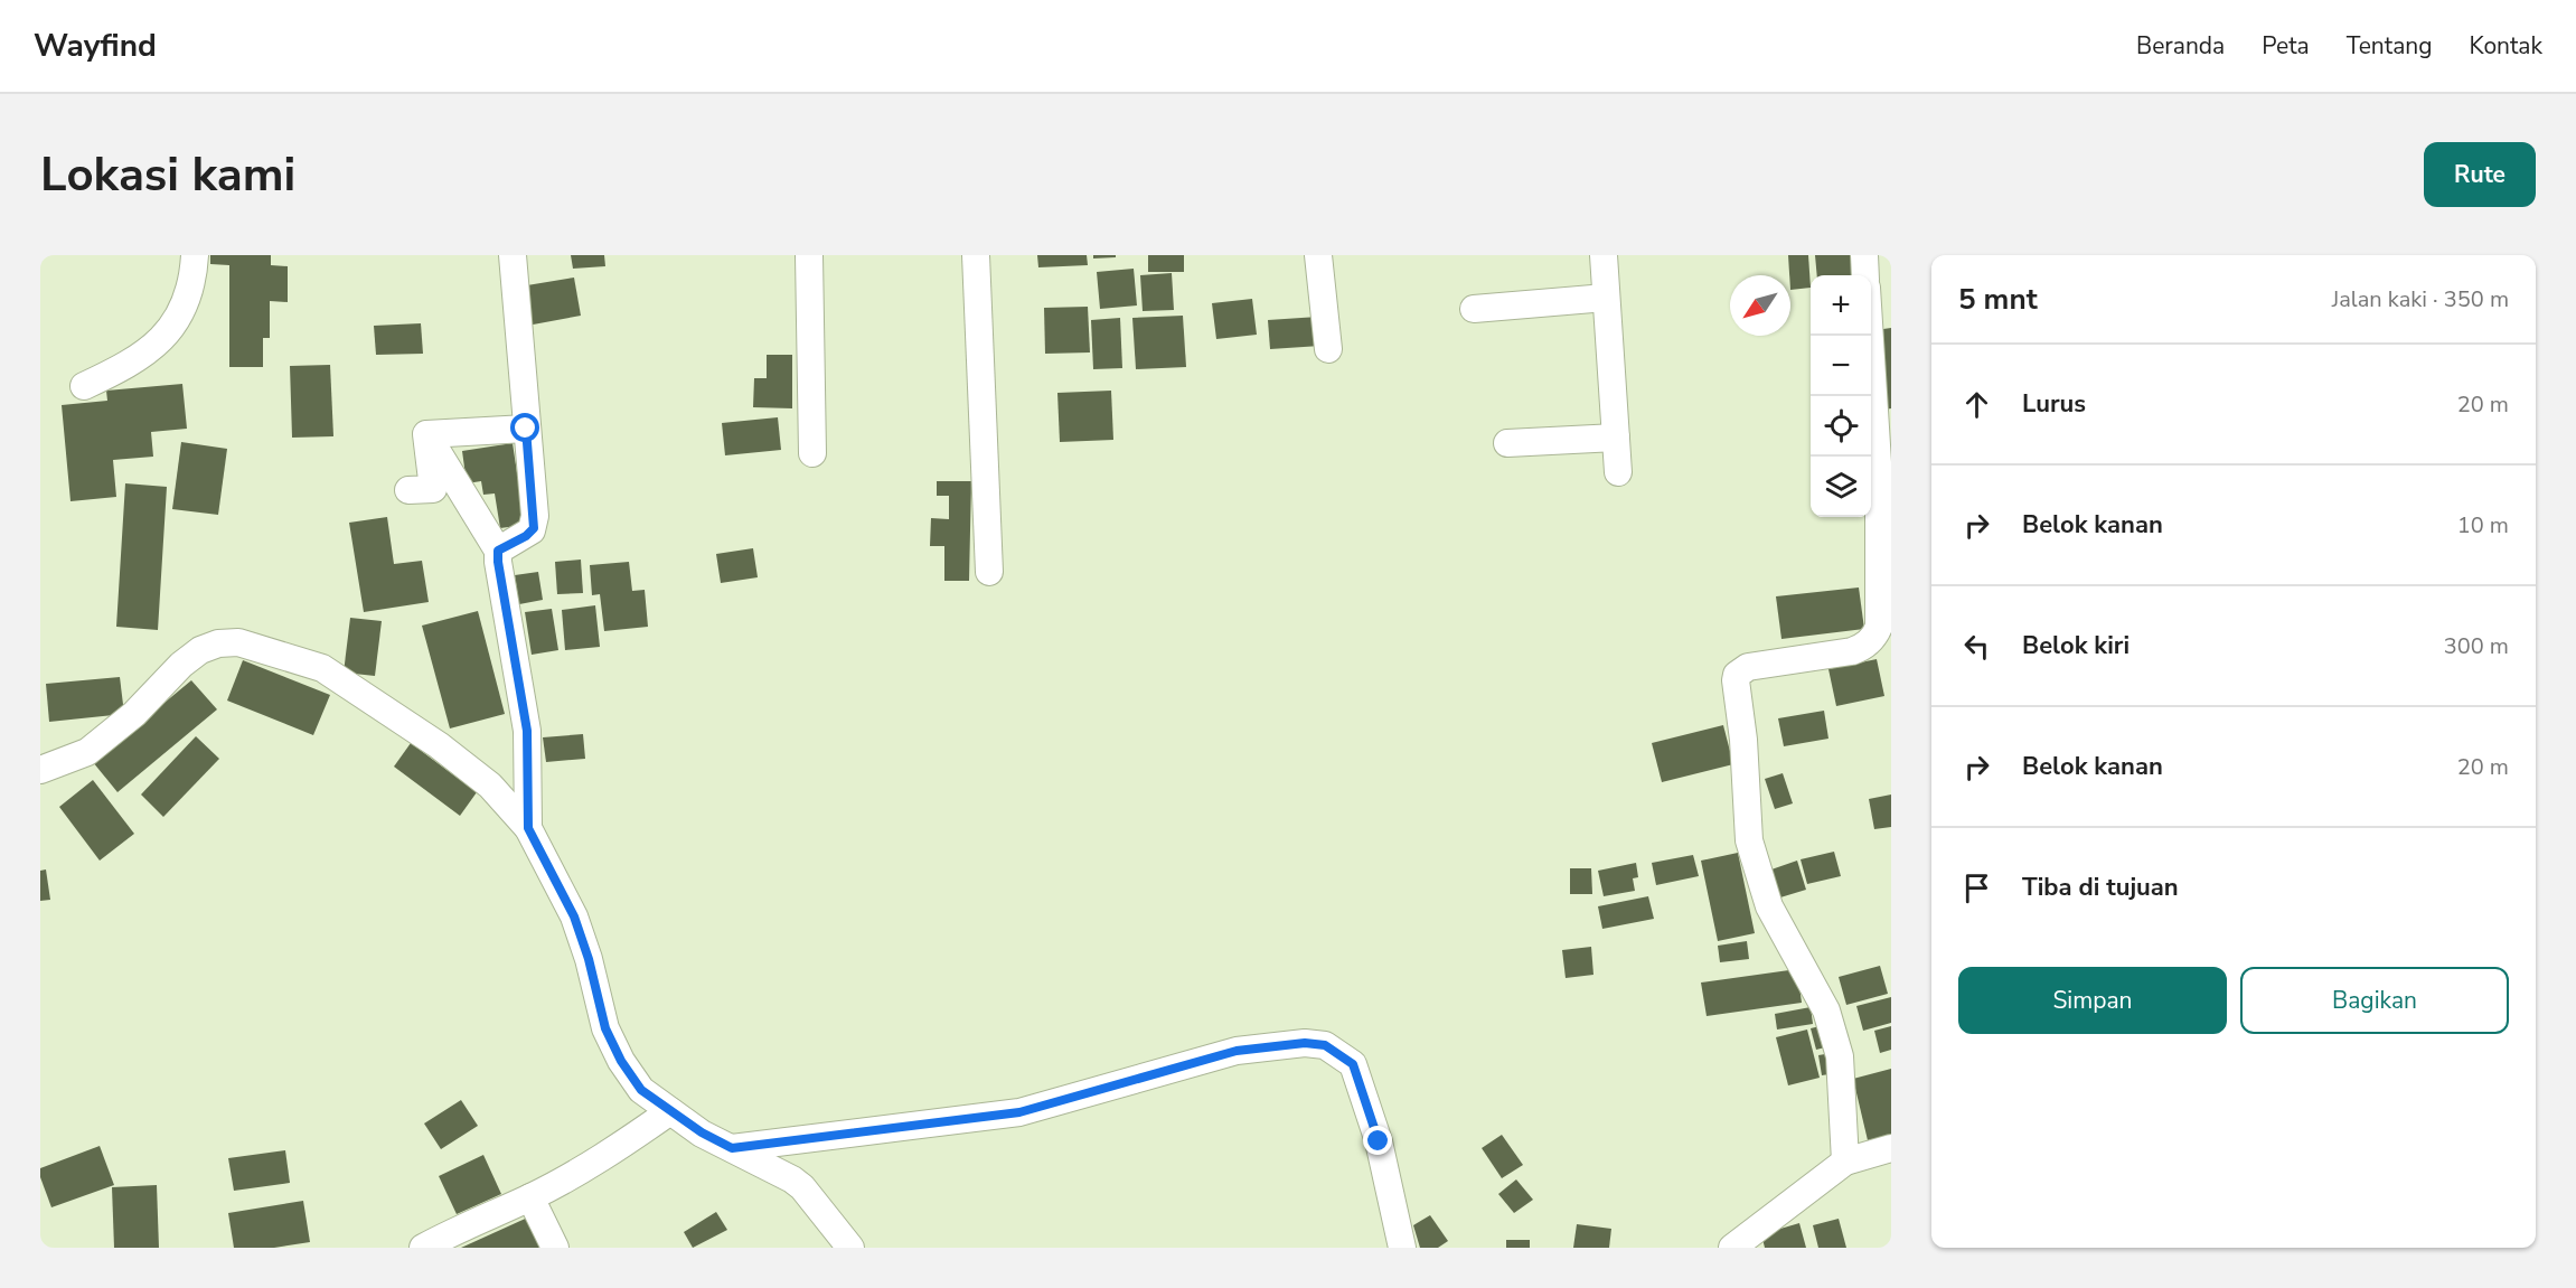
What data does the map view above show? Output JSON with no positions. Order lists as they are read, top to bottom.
{
  "north": "bottom left",
  "page": {
    "header": "Wayfind",
    "nav": [
      "Beranda",
      "Peta",
      "Tentang",
      "Kontak"
    ],
    "buttons": [
      "Rute",
      ["Simpan", "Bagikan"]
    ],
    "title": "Lokasi kami",
    "heading": ["5 mnt", "Jalan kaki · 350 m"],
    "map_buttons": ["+", "−"],
    "list": [
      ["Lurus", "20 m"],
      ["Belok kanan", "10 m"],
      ["Belok kiri", "300 m"],
      ["Belok kanan", "20 m"],
      "Tiba di tujuan"
    ]
  }
}
